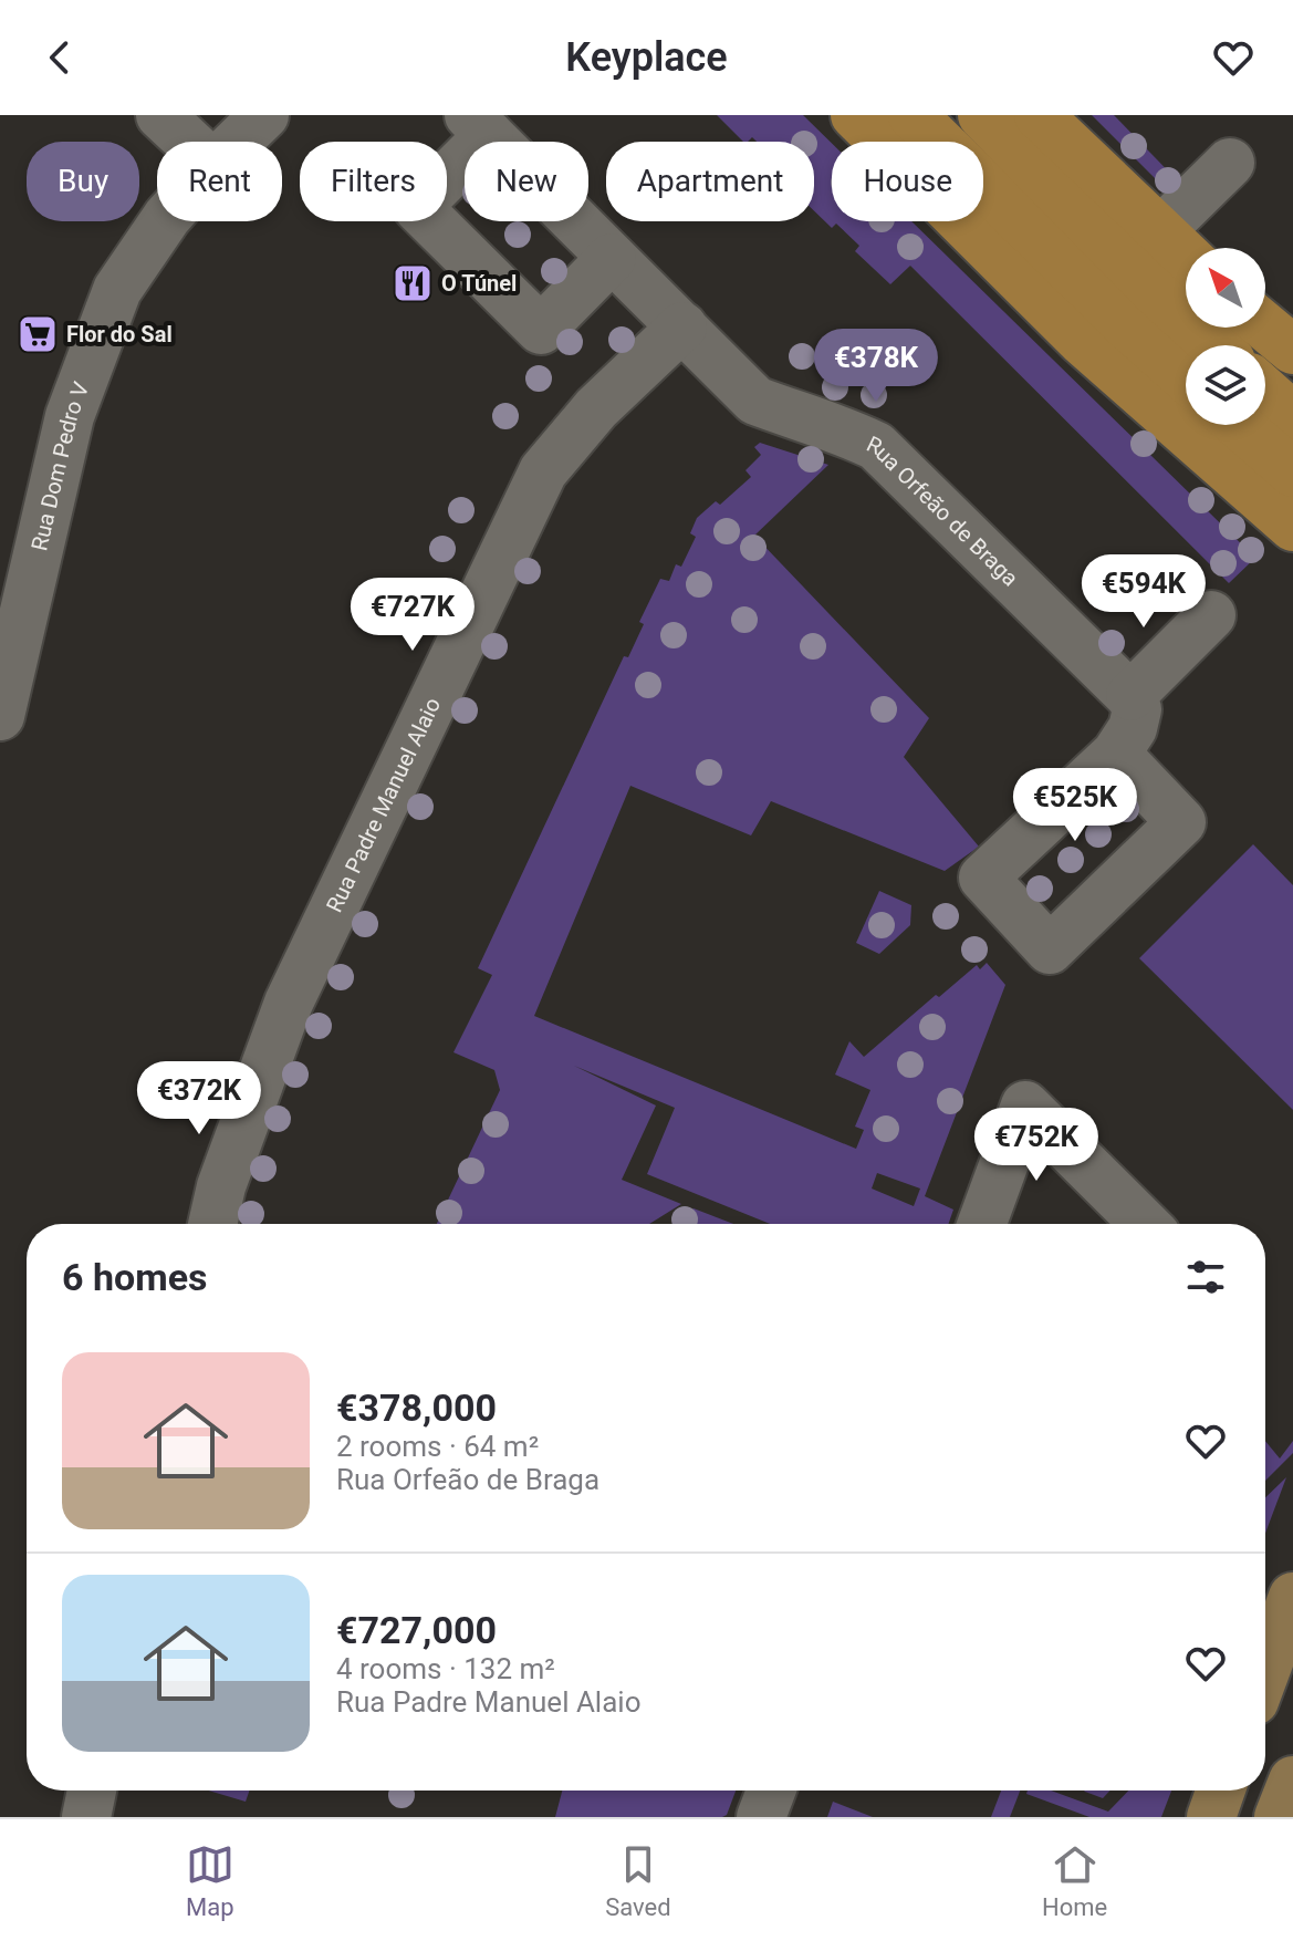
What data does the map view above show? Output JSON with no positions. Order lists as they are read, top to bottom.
{
  "streets": {
    "street": ["Rua Dom Pedro V", "Rua Orfeão de Braga", "Rua Padre Manuel Alaio"]
  },
  "crossings": [
    ["Rua Orfeão de Braga", "Rua Padre Manuel Alaio"]
  ],
  "places": {
    "restaurant": ["O Túnel"],
    "supermarket": ["Flor do Sal"]
  },
  "north": "top left",
  "page": {
    "header": "Keyplace",
    "chip": [
      "Buy",
      "Rent",
      "Filters",
      "New",
      "Apartment",
      "House"
    ],
    "price": [
      "€378K",
      "€594K",
      "€727K",
      "€525K",
      "€372K",
      "€752K"
    ],
    "heading": "6 homes",
    "list": [
      {
        "name": "€378,000",
        "note": "2 rooms · 64 m² · Rua Orfeão de Braga"
      },
      {
        "name": "€727,000",
        "note": "4 rooms · 132 m² · Rua Padre Manuel Alaio"
      }
    ],
    "tabs": ["Map", "Saved", "Home"]
  }
}
